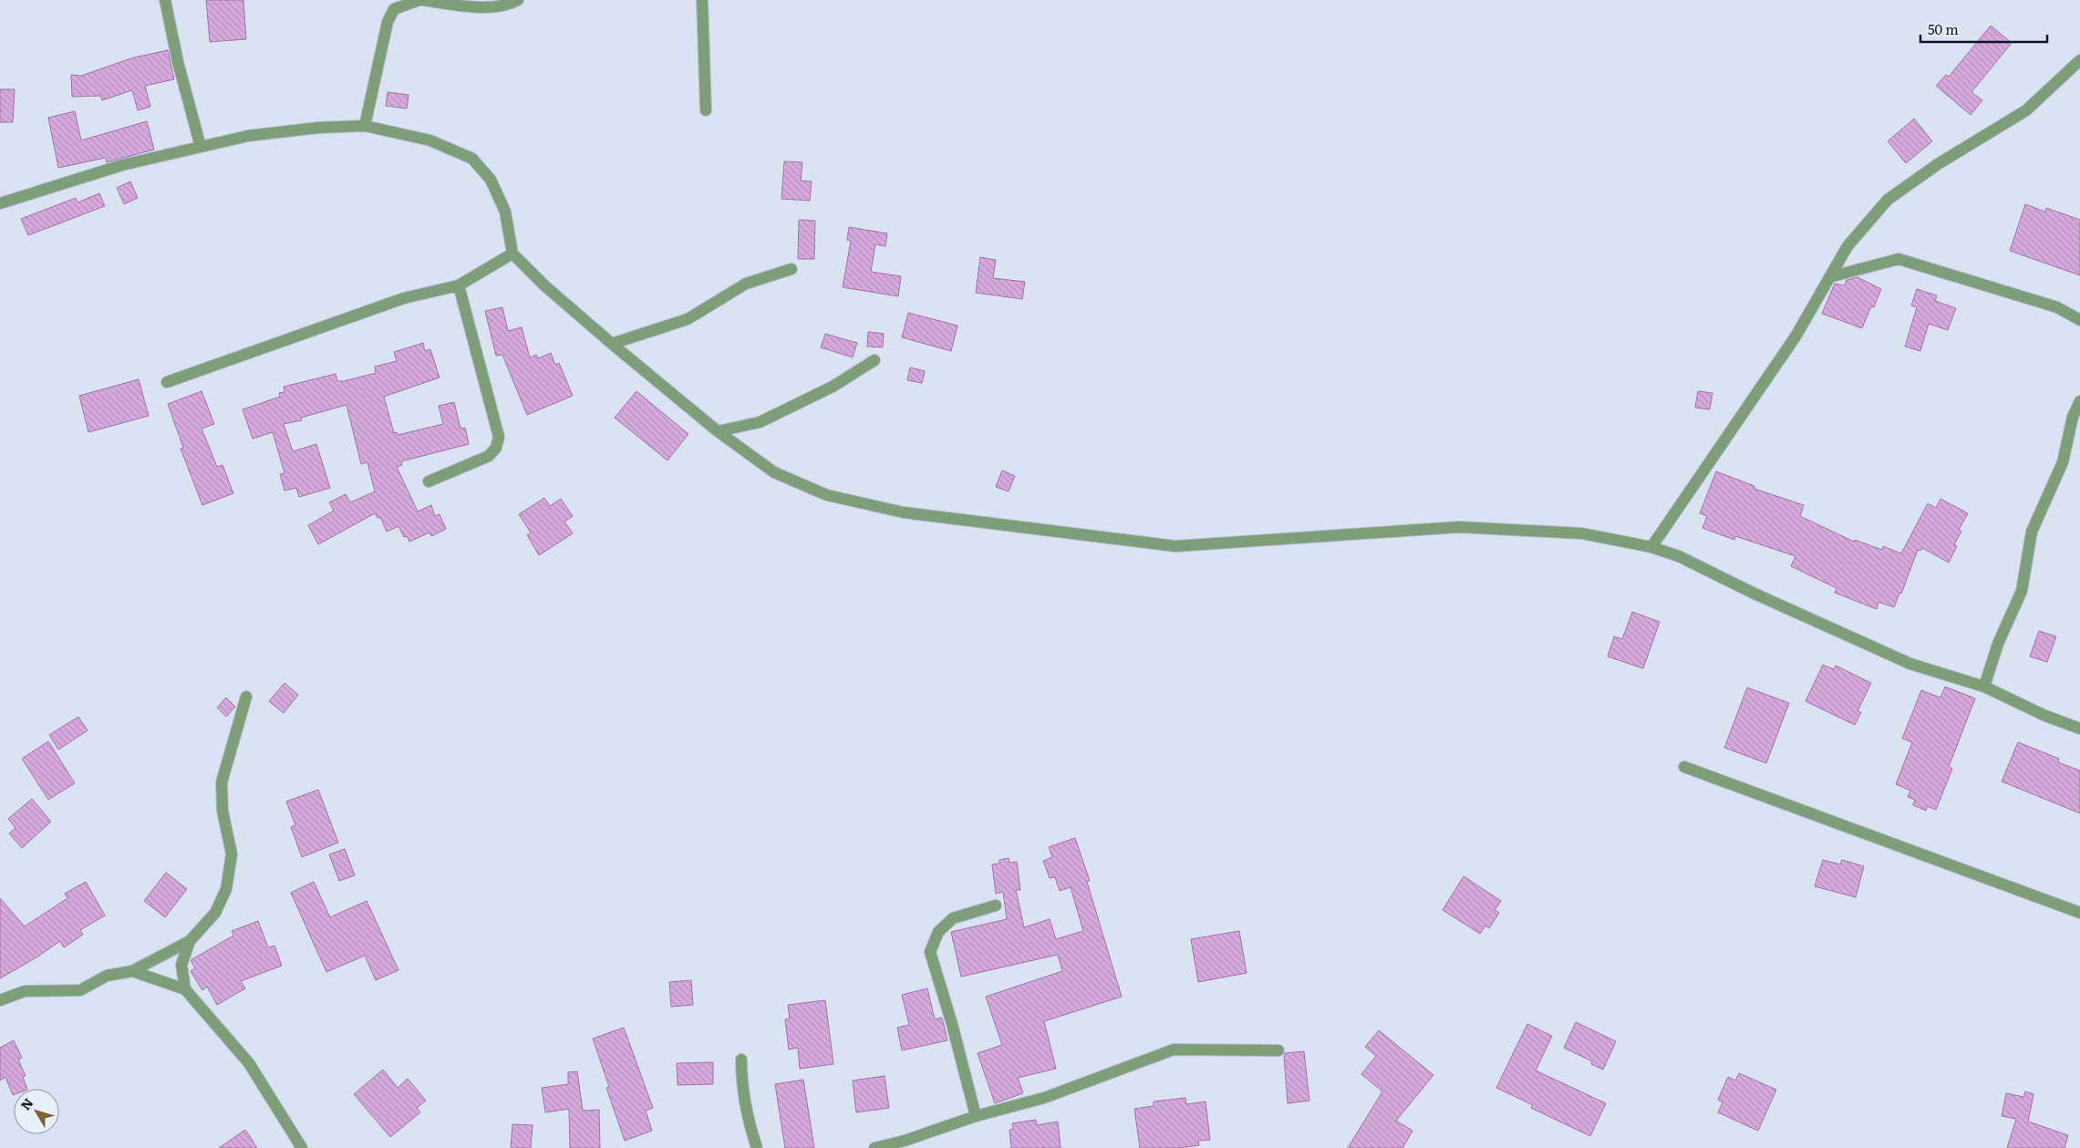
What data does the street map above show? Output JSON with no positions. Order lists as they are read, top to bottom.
{
  "scale_bar": "50 m",
  "north": "top left"
}
